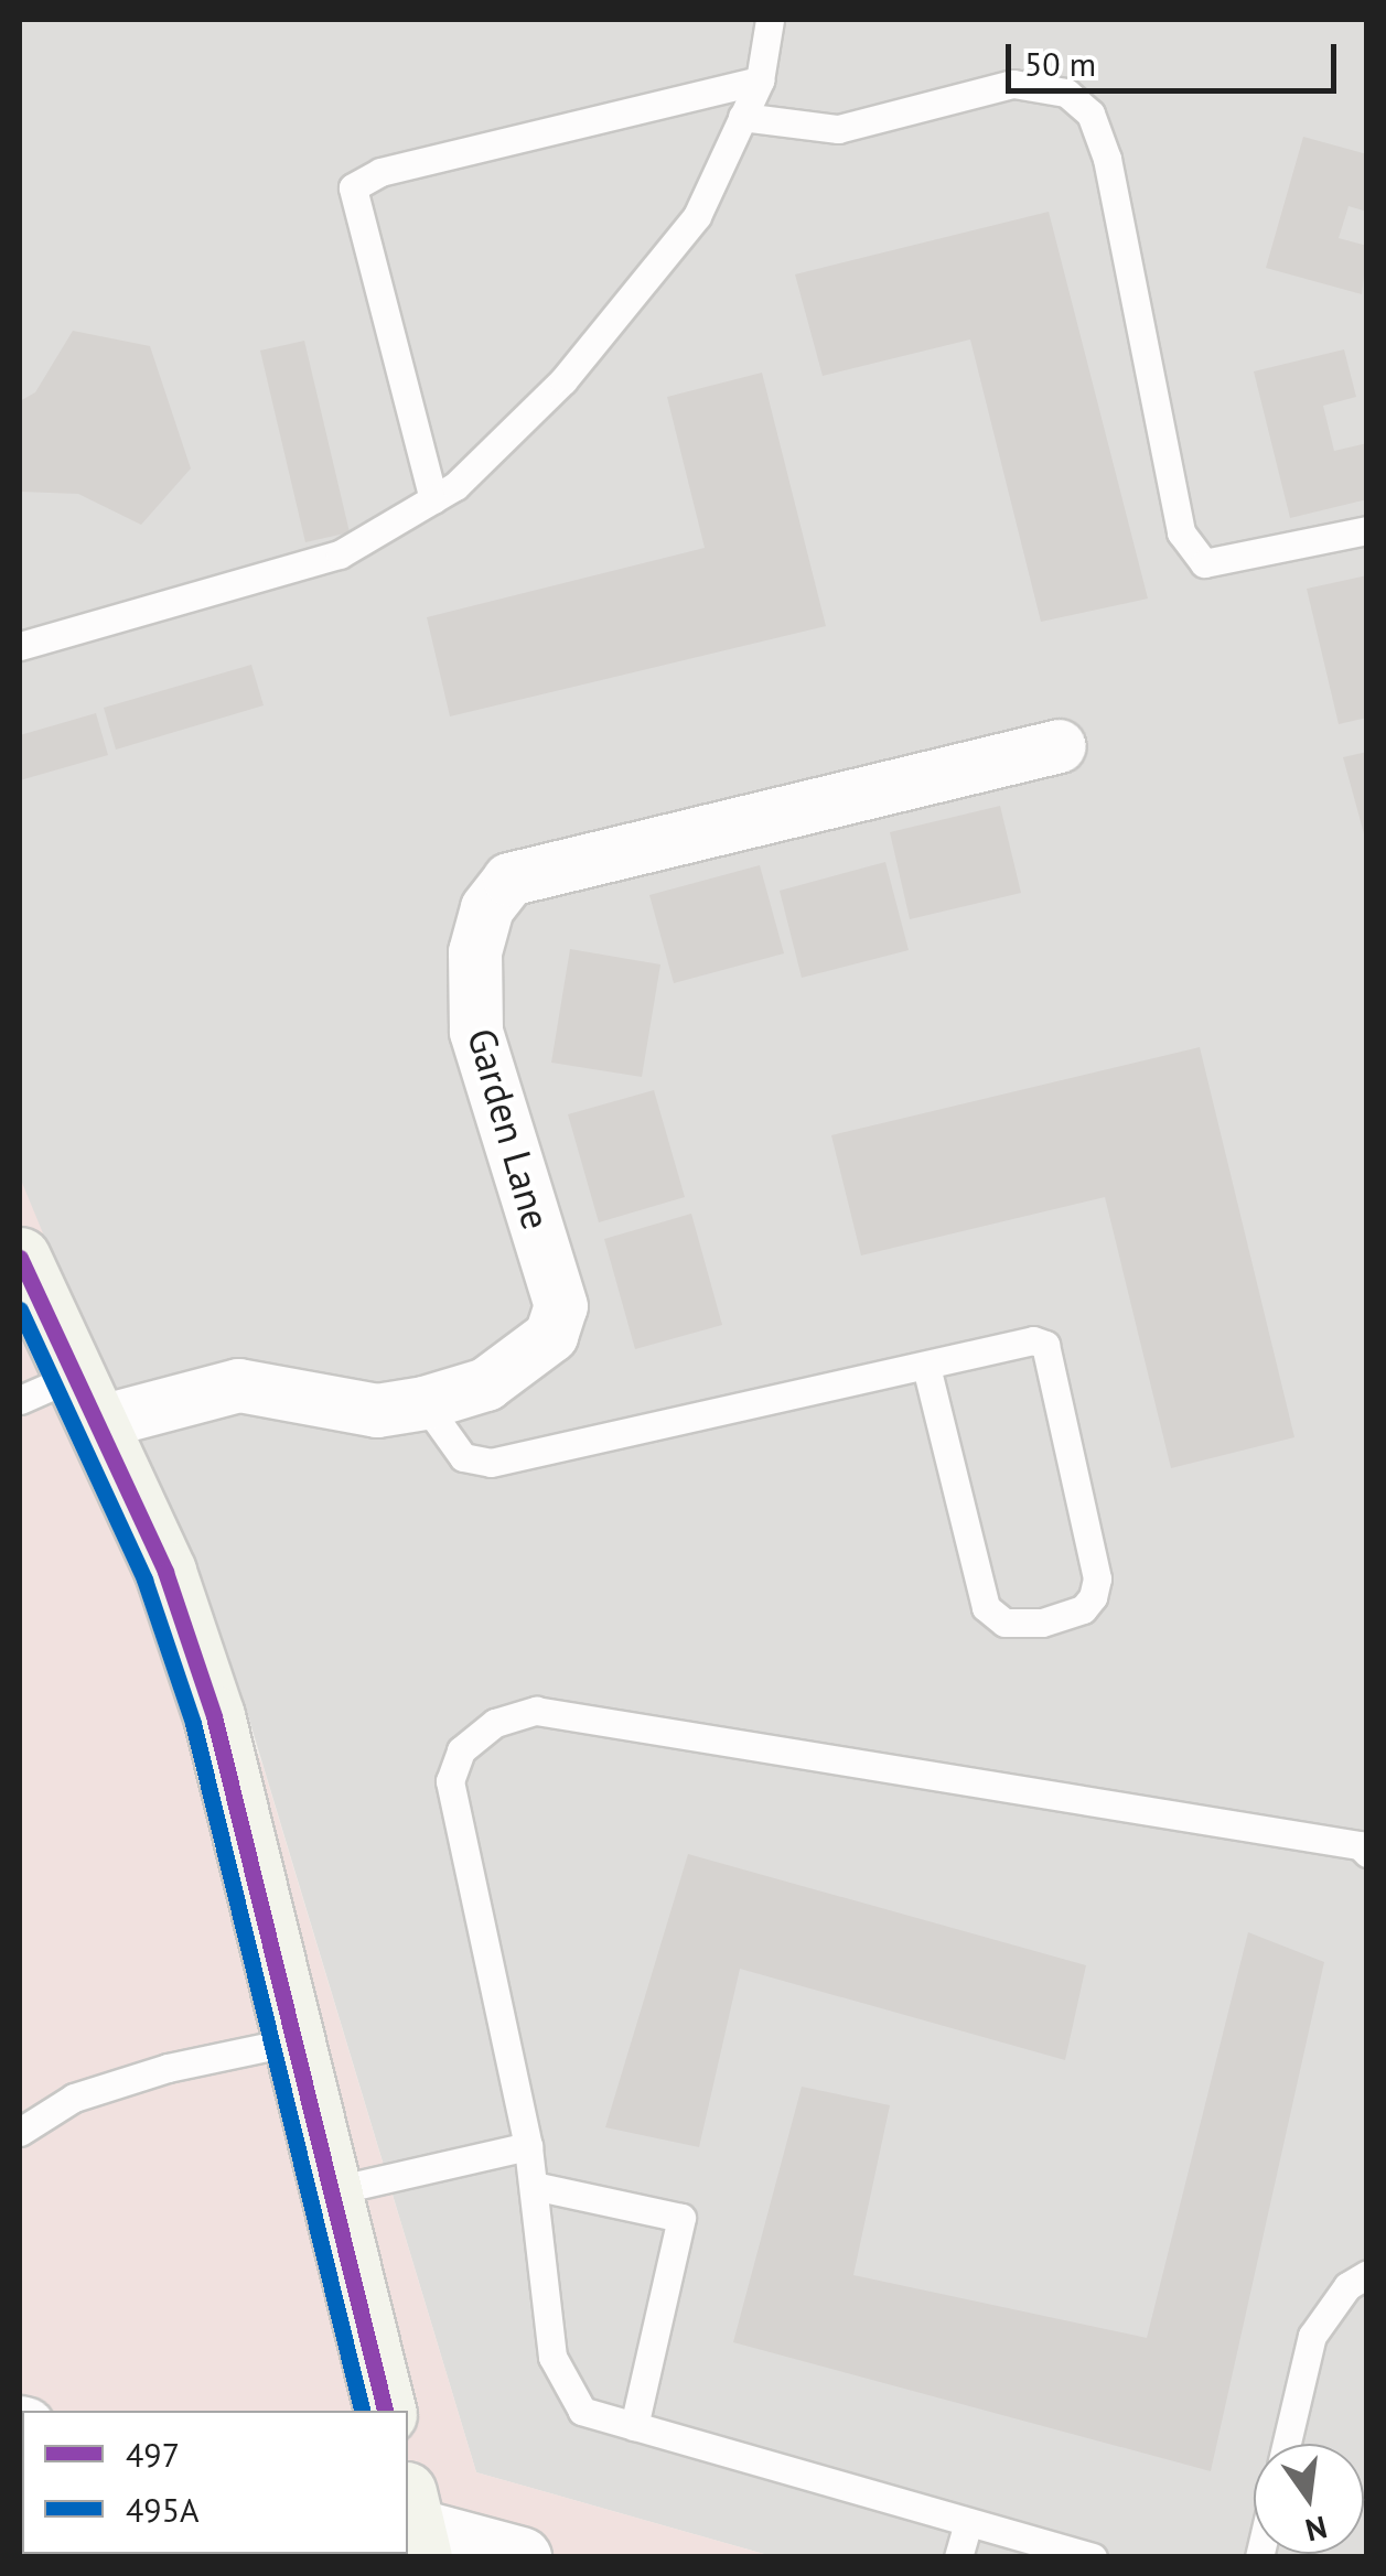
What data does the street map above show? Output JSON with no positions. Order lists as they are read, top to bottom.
{
  "streets": {
    "street": ["Garden Lane"]
  },
  "lines": ["transit line 497", "transit line 495A"],
  "legend": ["497", "495A"],
  "scale_bar": "50 m",
  "north": "bottom"
}
